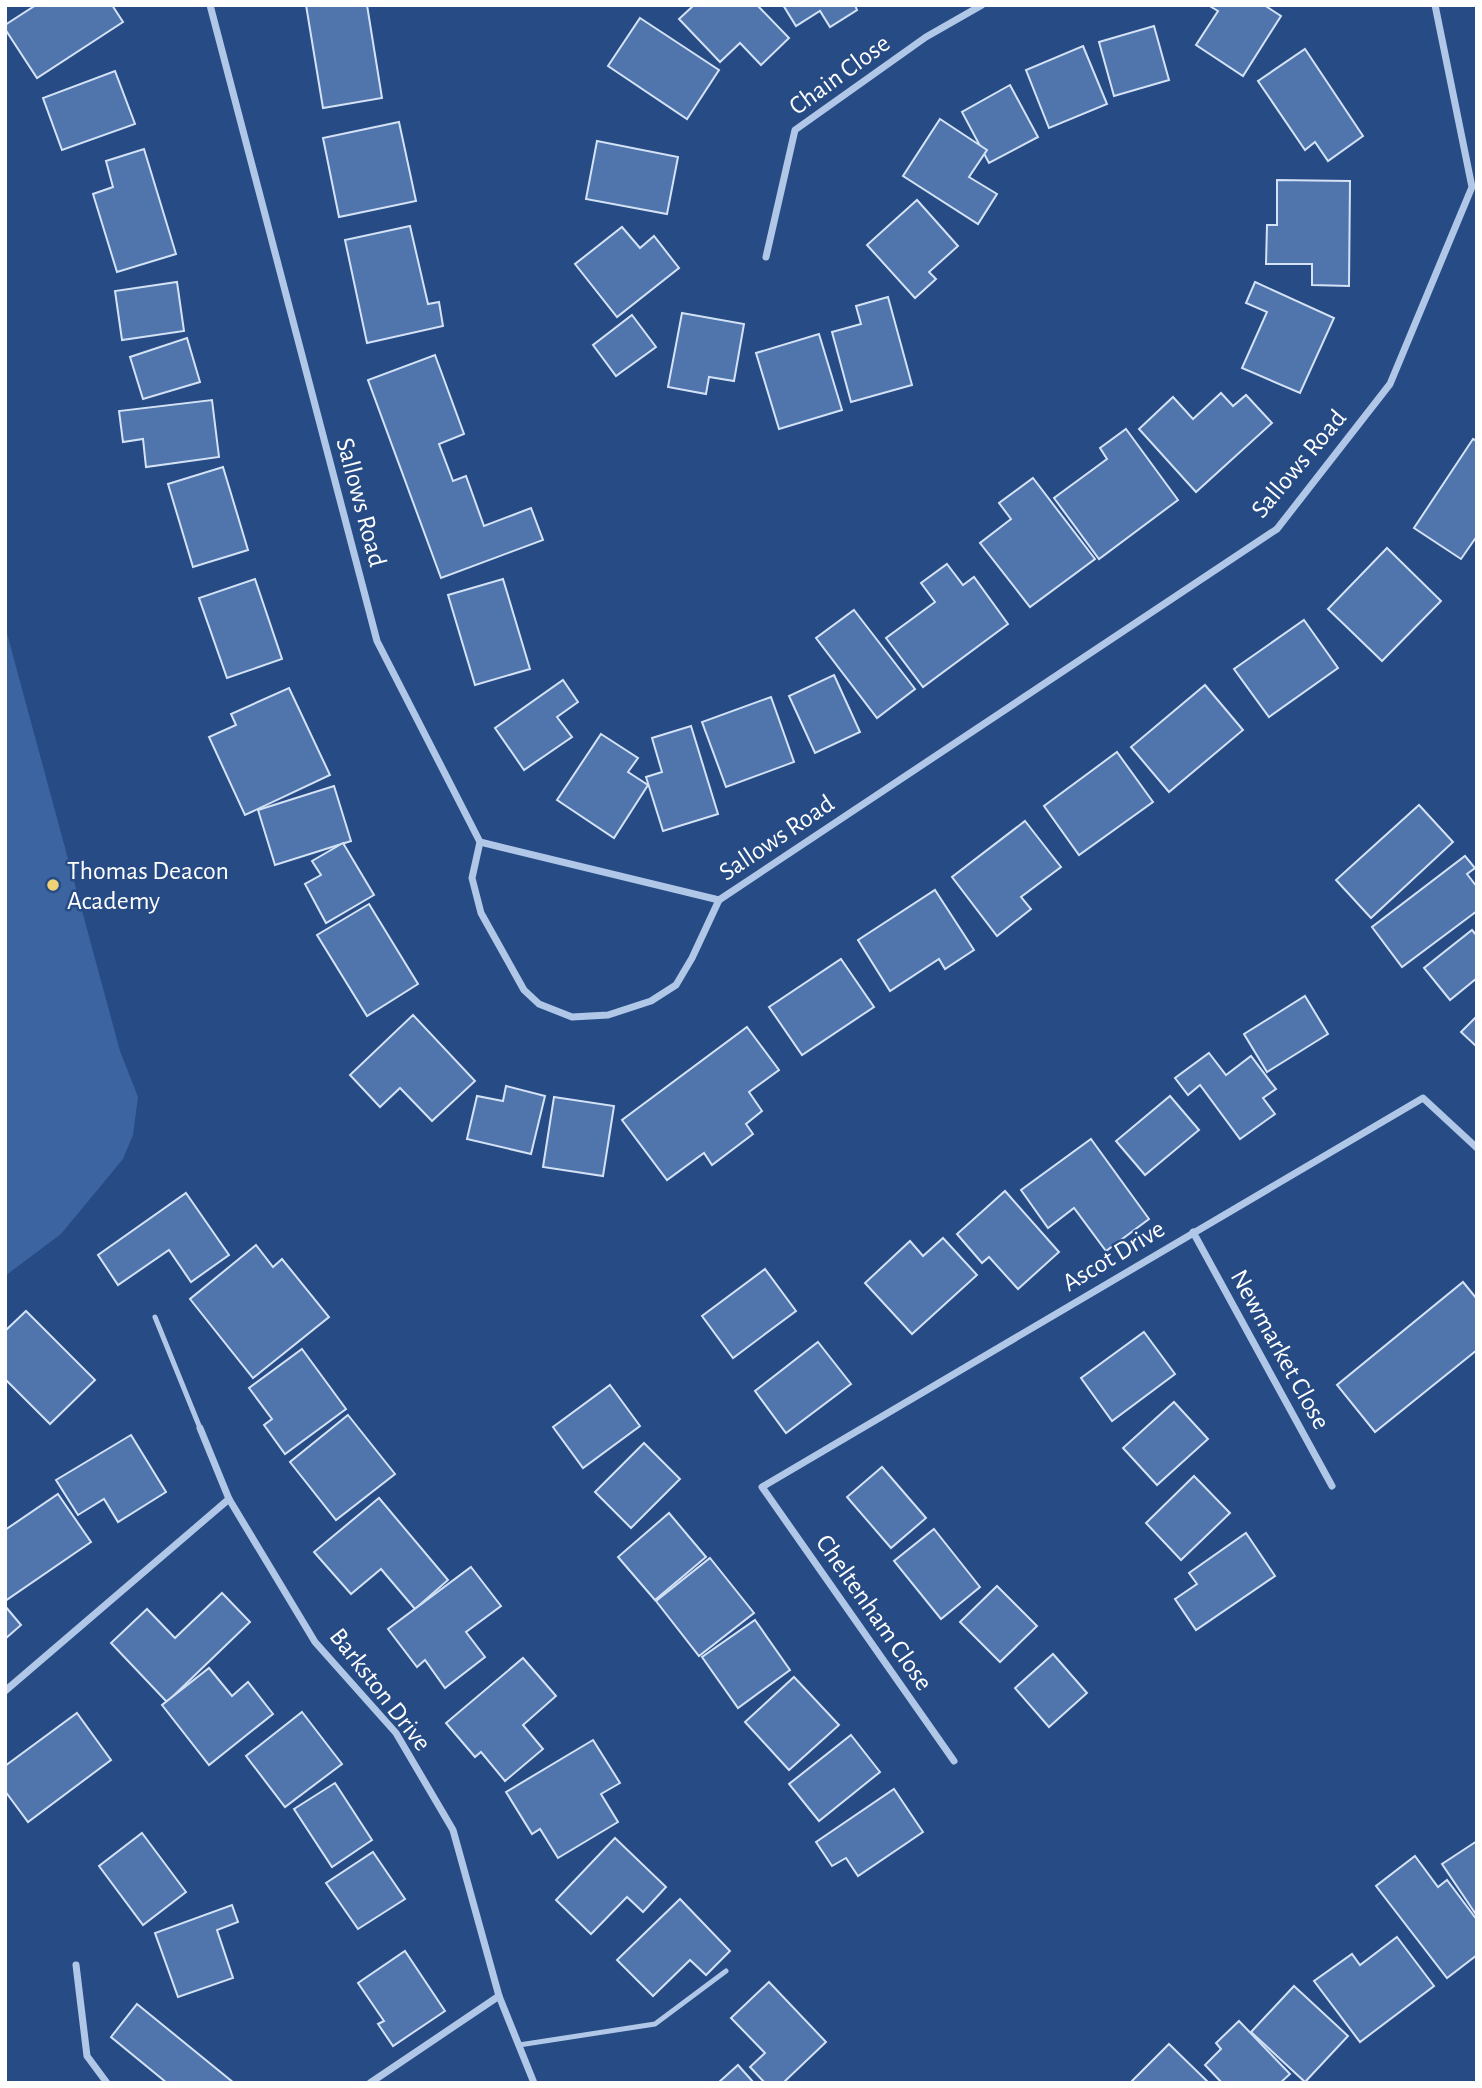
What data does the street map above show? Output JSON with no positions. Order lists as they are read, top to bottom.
{
  "streets": {
    "street": [
      "Chain Close",
      "Sallows Road",
      "Ascot Drive",
      "Newmarket Close",
      "Cheltenham Close",
      "Barkston Drive"
    ]
  },
  "crossings": [
    ["Ascot Drive", "Newmarket Close"],
    ["Ascot Drive", "Cheltenham Close"]
  ],
  "places": ["Thomas Deacon Academy"]
}
